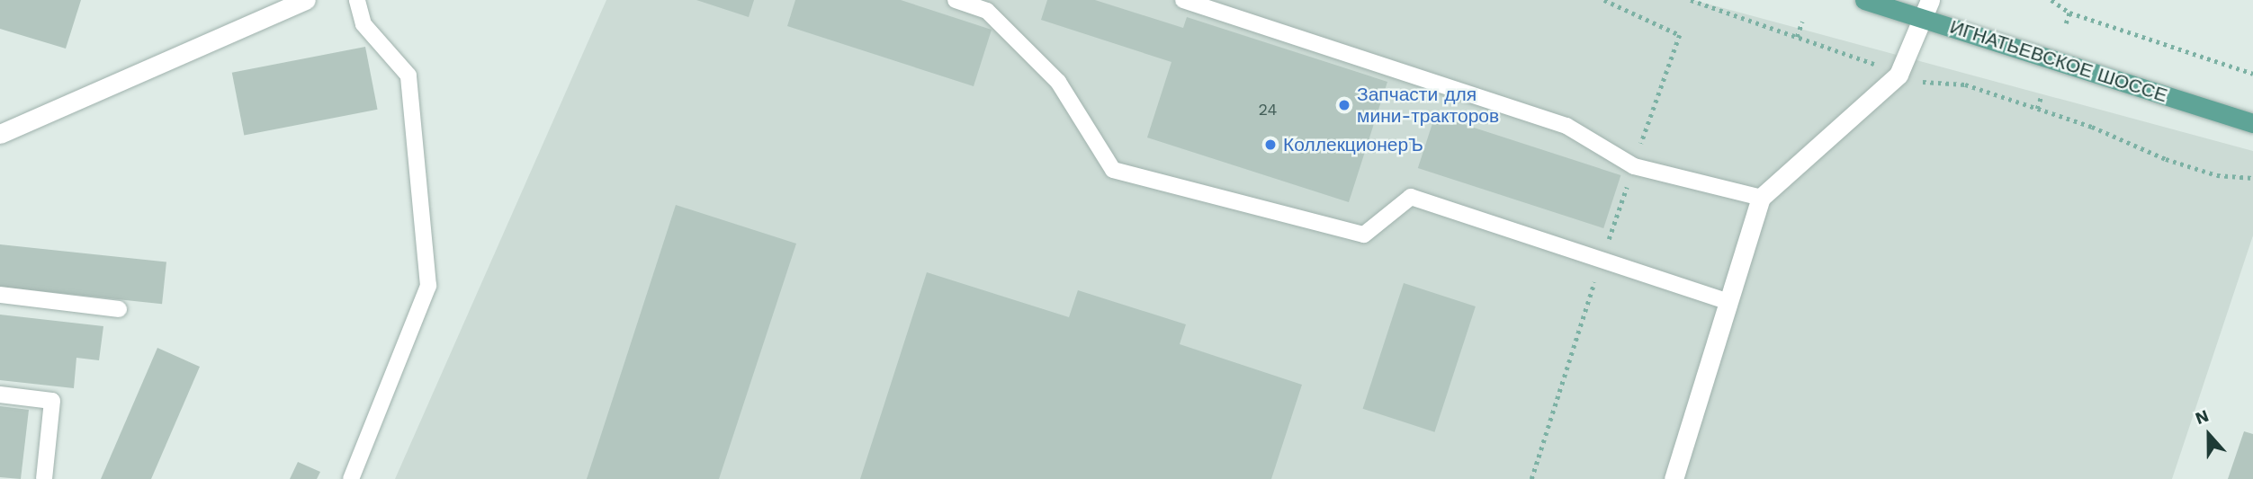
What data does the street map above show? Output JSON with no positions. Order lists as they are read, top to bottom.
{
  "streets": {
    "main road": ["ИГНАТЬЕВСКОЕ ШОССЕ"]
  },
  "places": ["Запчасти для мини-тракторов", "КоллекционерЪ"],
  "house_numbers": ["24"],
  "north": "top"
}
